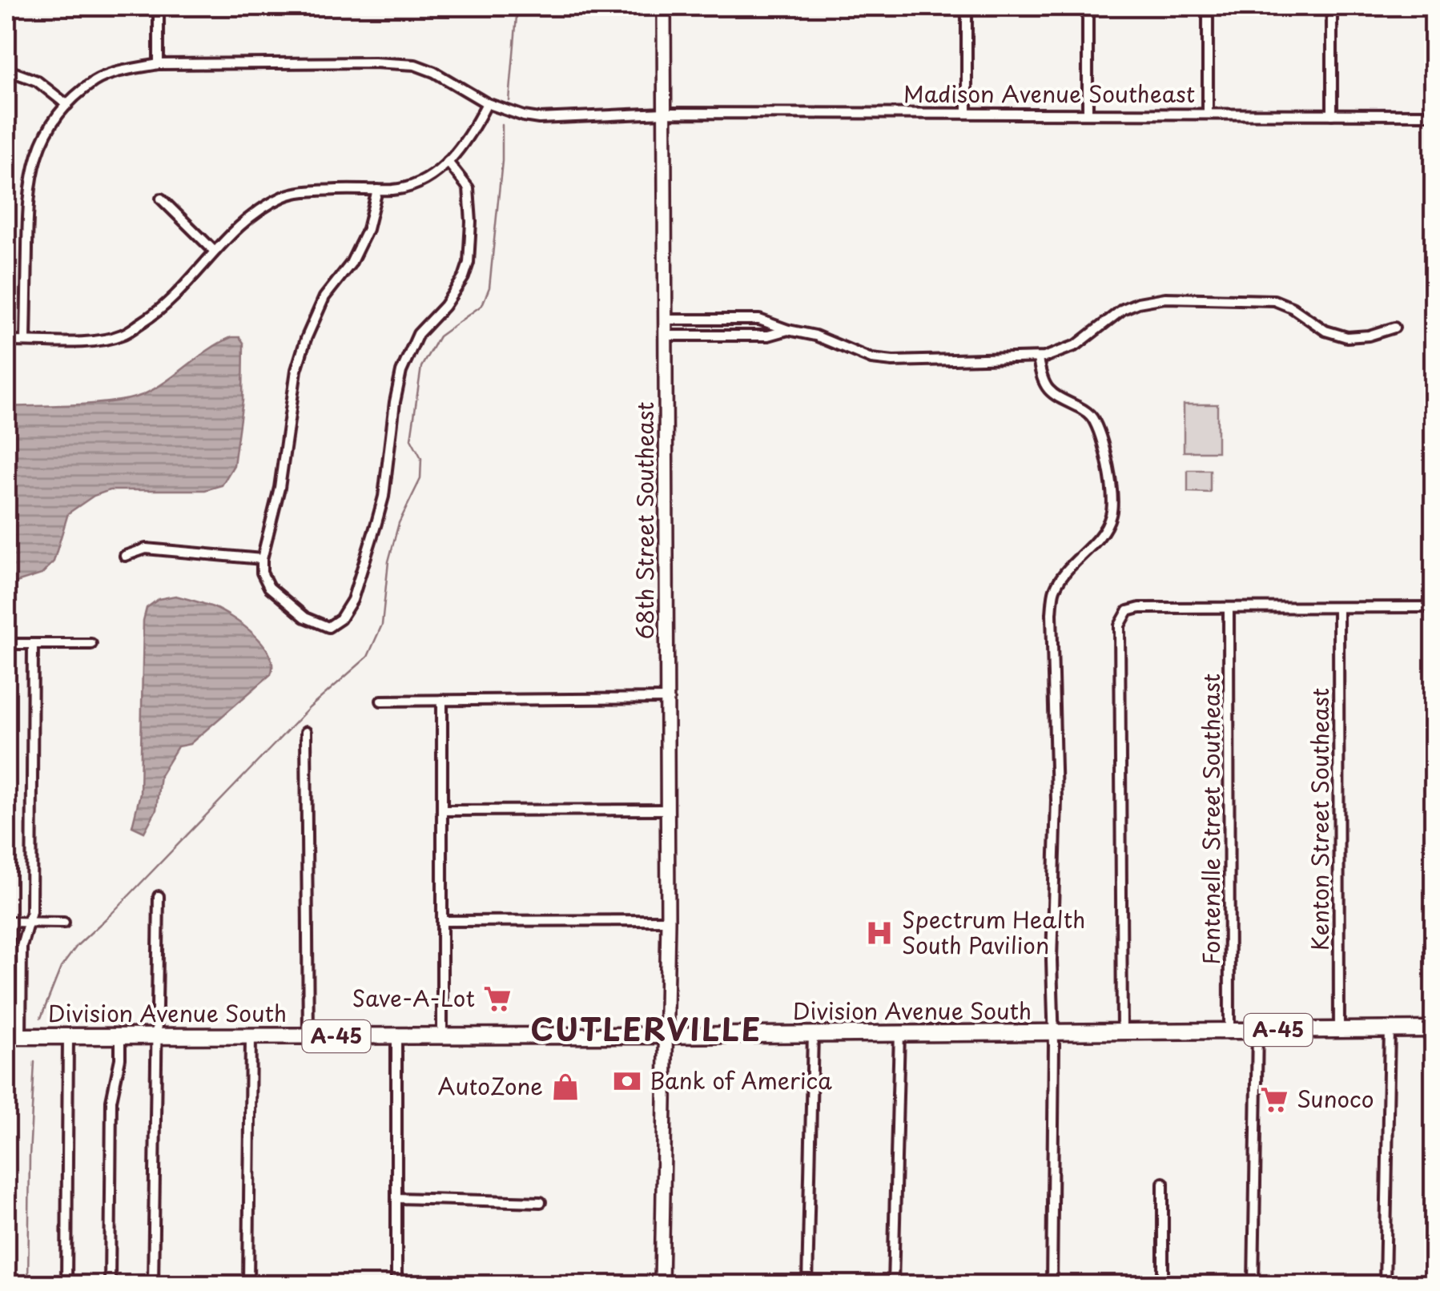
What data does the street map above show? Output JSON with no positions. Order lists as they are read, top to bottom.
{
  "streets": {
    "main road": ["68th Street Southeast", "Division Avenue South", "A-45"],
    "street": ["Madison Avenue Southeast", "Fontenelle Street Southeast", "Kenton Street Southeast"]
  },
  "crossings": [
    ["Madison Avenue Southeast", "68th Street Southeast"],
    ["68th Street Southeast", "Division Avenue South"],
    ["Fontenelle Street Southeast", "Division Avenue South"],
    ["Kenton Street Southeast", "Division Avenue South"]
  ],
  "districts": ["CUTLERVILLE"],
  "places": {
    "hospital": ["Spectrum Health South Pavilion"],
    "supermarket": ["Save-A-Lot", "Sunoco"],
    "bank": ["Bank of America"],
    "shop": ["AutoZone"]
  }
}
